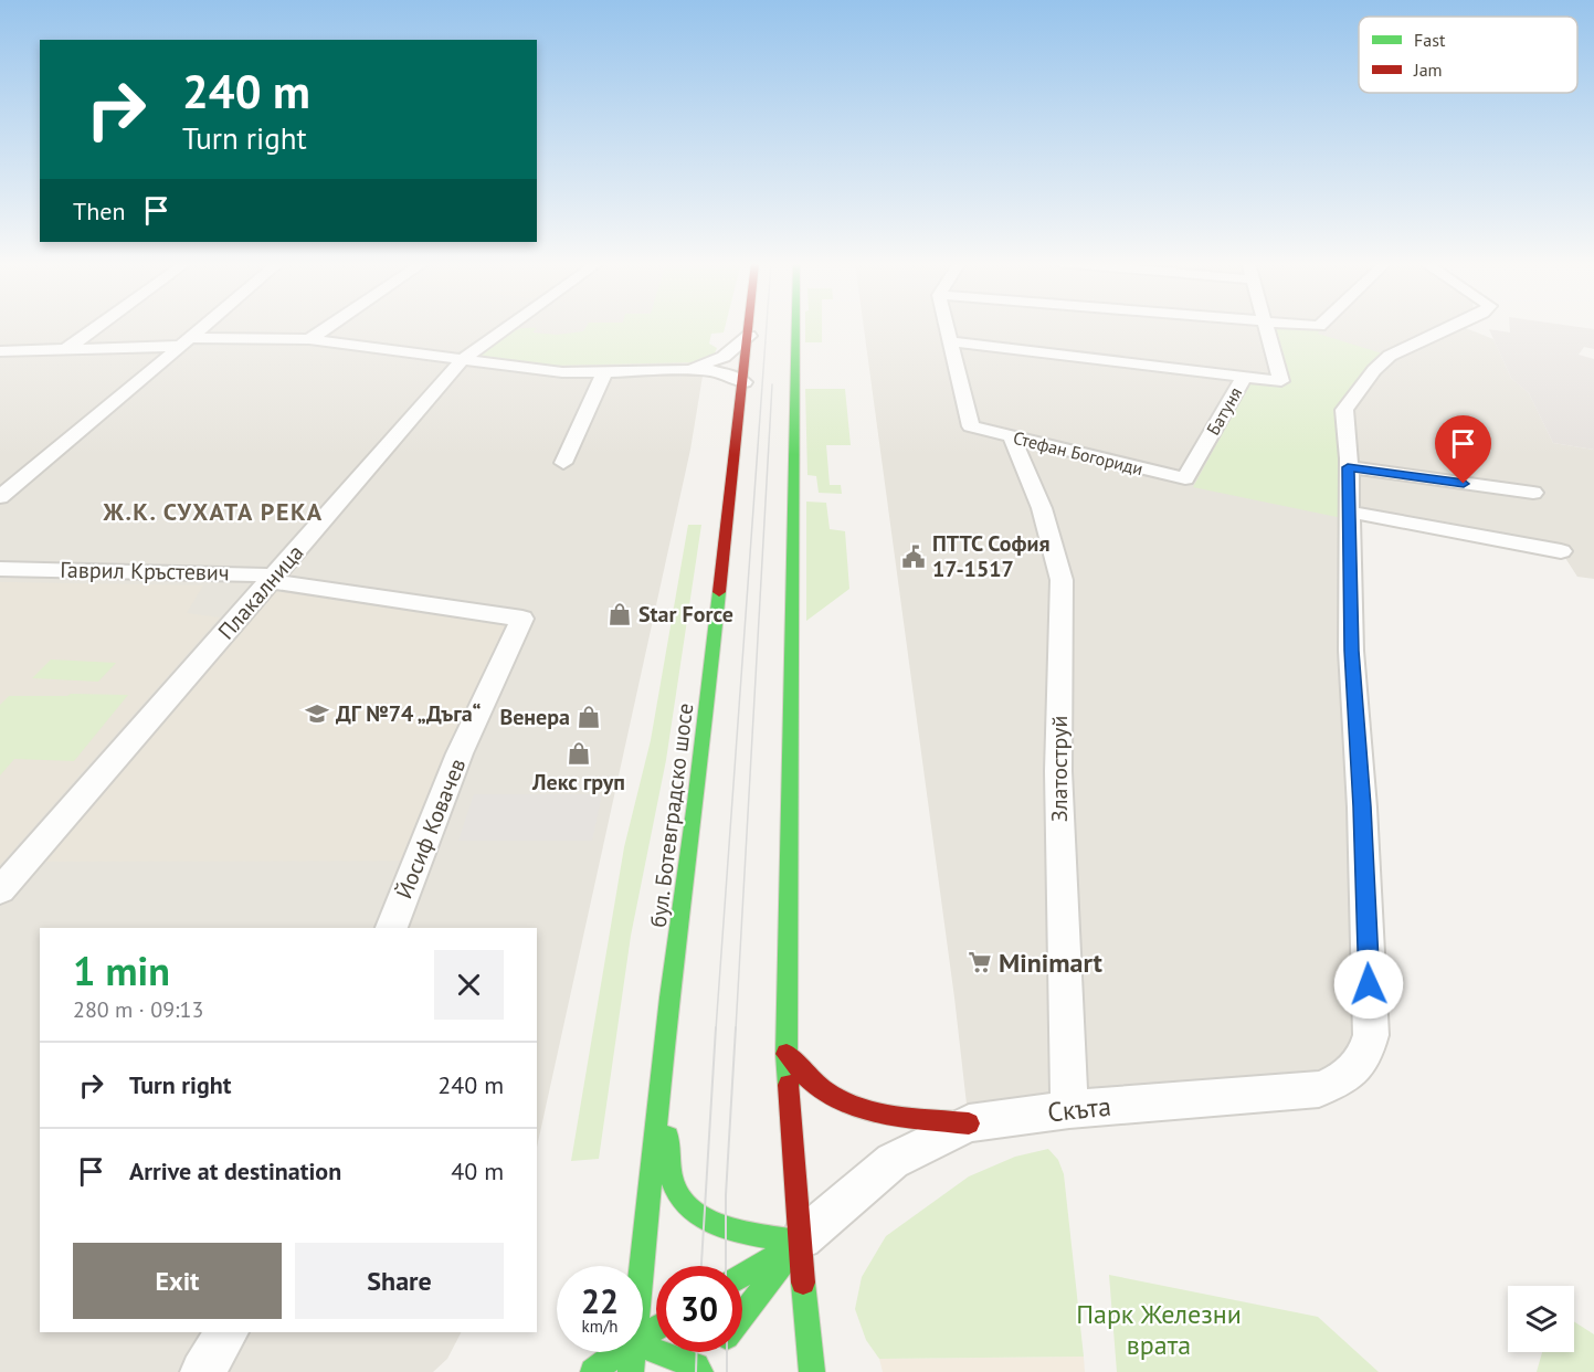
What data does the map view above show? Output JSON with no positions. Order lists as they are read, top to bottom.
{
  "streets": {
    "main road": ["бул. Ботевградско шосе"],
    "street": [
      "Батуня",
      "Стефан Богориди",
      "Гаврил Кръстевич",
      "Плакалница",
      "Златоструй",
      "Йосиф Ковачев",
      "Скъта"
    ]
  },
  "crossings": [
    ["Батуня", "Стефан Богориди"],
    ["Стефан Богориди", "Златоструй"],
    ["Гаврил Кръстевич", "Плакалница"],
    ["Гаврил Кръстевич", "Йосиф Ковачев"],
    ["Златоструй", "Скъта"]
  ],
  "districts": ["Ж.К. СУХАТА РЕКА"],
  "parks": ["Парк Железни врата"],
  "places": {
    "public building": ["ПТТС София 17-1517"],
    "shop": ["Star Force", "Венера", "Лекс груп"],
    "school or university": ["ДГ №74 „Дъга“"],
    "supermarket": ["Minimart"]
  },
  "legend": ["Fast", "Jam"],
  "page": {
    "turn": ["240 m", "Turn right"],
    "then": "Then",
    "heading": ["1 min", "280 m · 09:13"],
    "list": [
      {
        "name": "Turn right",
        "value": "240 m"
      },
      {
        "name": "Arrive at destination",
        "value": "40 m"
      }
    ],
    "buttons": ["Exit", "Share"],
    "speed": "22 km/h",
    "limit": "30"
  }
}
